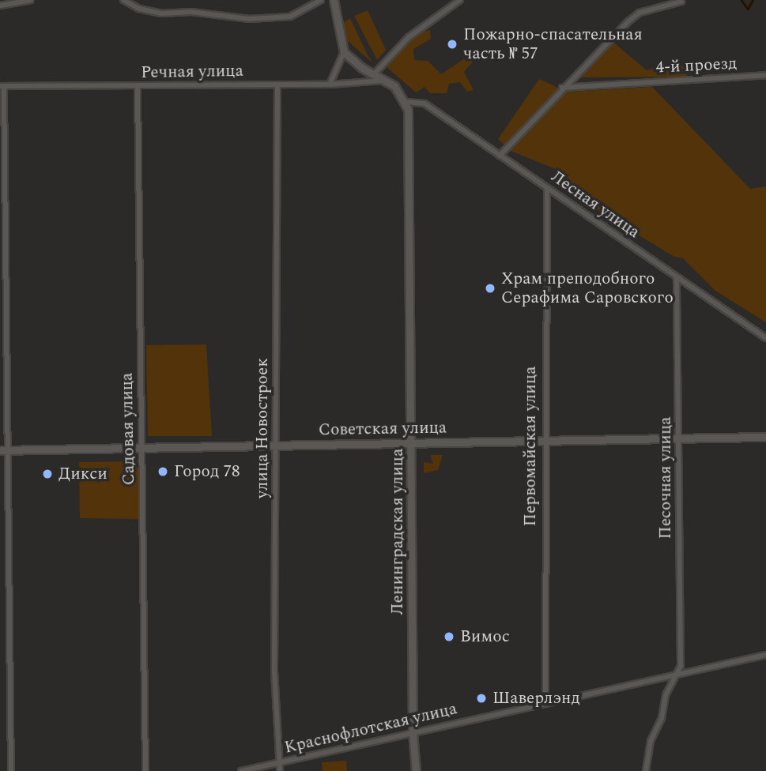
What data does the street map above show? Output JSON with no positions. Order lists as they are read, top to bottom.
{
  "streets": {
    "main road": ["Советская улица", "Ленинградская улица"],
    "street": [
      "4-й проезд",
      "Речная улица",
      "Лесная улица",
      "улица Новостроек",
      "Садовая улица",
      "Первомайская улица",
      "Песочная улица",
      "Краснофлотская улица"
    ]
  },
  "crossings": [
    ["Речная улица", "улица Новостроек"],
    ["Речная улица", "Садовая улица"],
    ["Лесная улица", "Первомайская улица"],
    ["Лесная улица", "Песочная улица"],
    ["Лесная улица", "Ленинградская улица"],
    ["улица Новостроек", "Советская улица"],
    ["улица Новостроек", "Краснофлотская улица"],
    ["Садовая улица", "Советская улица"],
    ["Советская улица", "Первомайская улица"],
    ["Советская улица", "Песочная улица"],
    ["Советская улица", "Ленинградская улица"],
    ["Первомайская улица", "Краснофлотская улица"],
    ["Песочная улица", "Краснофлотская улица"],
    ["Ленинградская улица", "Краснофлотская улица"]
  ],
  "places": [
    "Пожарно-спасательная часть № 57",
    "Храм преподобного Серафима Саровского",
    "Город 78",
    "Дикси",
    "Вимос",
    "Шаверлэнд"
  ]
}
